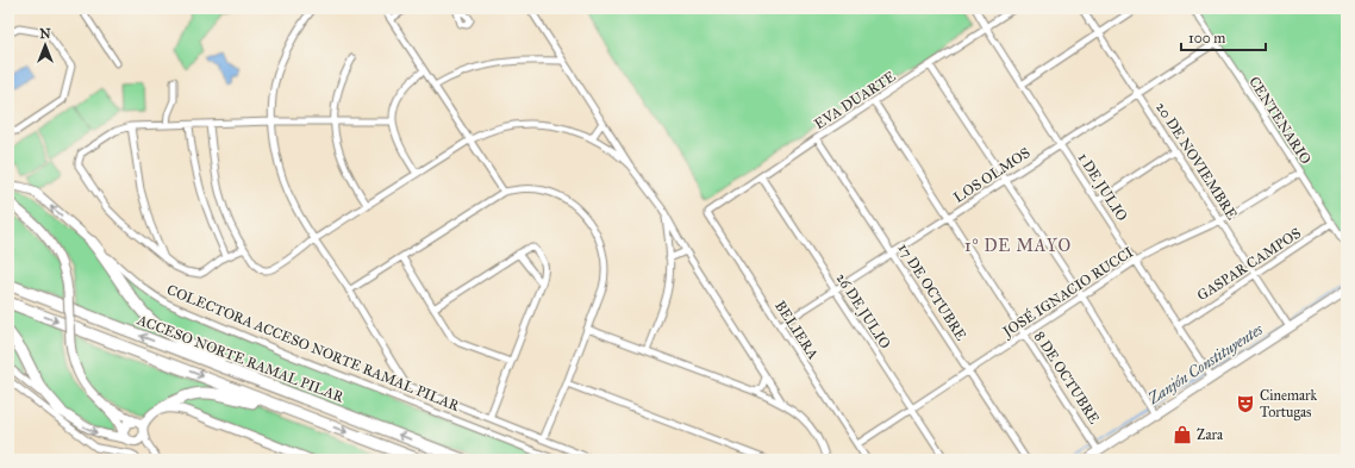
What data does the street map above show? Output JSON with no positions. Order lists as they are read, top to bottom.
{
  "streets": {
    "highway": ["ACCESO NORTE RAMAL PILAR"],
    "street": [
      "EVA DUARTE",
      "CENTENARIO",
      "20 DE NOVIEMBRE",
      "LOS OLMOS",
      "1 DE JULIO",
      "GASPAR CAMPOS",
      "17 DE OCTUBRE",
      "JOSÉ IGNACIO RUCCI",
      "26 DE JULIO",
      "BELIERA",
      "COLECTORA ACCESO NORTE RAMAL PILAR",
      "8 DE OCTUBRE"
    ]
  },
  "crossings": [
    ["EVA DUARTE", "1 DE JULIO"],
    ["EVA DUARTE", "17 DE OCTUBRE"],
    ["EVA DUARTE", "26 DE JULIO"],
    ["EVA DUARTE", "BELIERA"],
    ["EVA DUARTE", "8 DE OCTUBRE"],
    ["CENTENARIO", "LOS OLMOS"],
    ["CENTENARIO", "GASPAR CAMPOS"],
    ["CENTENARIO", "JOSÉ IGNACIO RUCCI"],
    ["20 DE NOVIEMBRE", "LOS OLMOS"],
    ["20 DE NOVIEMBRE", "GASPAR CAMPOS"],
    ["20 DE NOVIEMBRE", "JOSÉ IGNACIO RUCCI"],
    ["LOS OLMOS", "1 DE JULIO"],
    ["LOS OLMOS", "17 DE OCTUBRE"],
    ["LOS OLMOS", "26 DE JULIO"],
    ["LOS OLMOS", "BELIERA"],
    ["LOS OLMOS", "8 DE OCTUBRE"],
    ["1 DE JULIO", "GASPAR CAMPOS"],
    ["1 DE JULIO", "JOSÉ IGNACIO RUCCI"],
    ["17 DE OCTUBRE", "JOSÉ IGNACIO RUCCI"],
    ["JOSÉ IGNACIO RUCCI", "26 DE JULIO"],
    ["JOSÉ IGNACIO RUCCI", "BELIERA"],
    ["JOSÉ IGNACIO RUCCI", "8 DE OCTUBRE"]
  ],
  "districts": ["1° DE MAYO"],
  "water": ["Zanjón Constituyentes"],
  "places": {
    "theatre": ["Cinemark Tortugas"],
    "shop": ["Zara"]
  },
  "scale_bar": "100 m",
  "north": "top"
}
